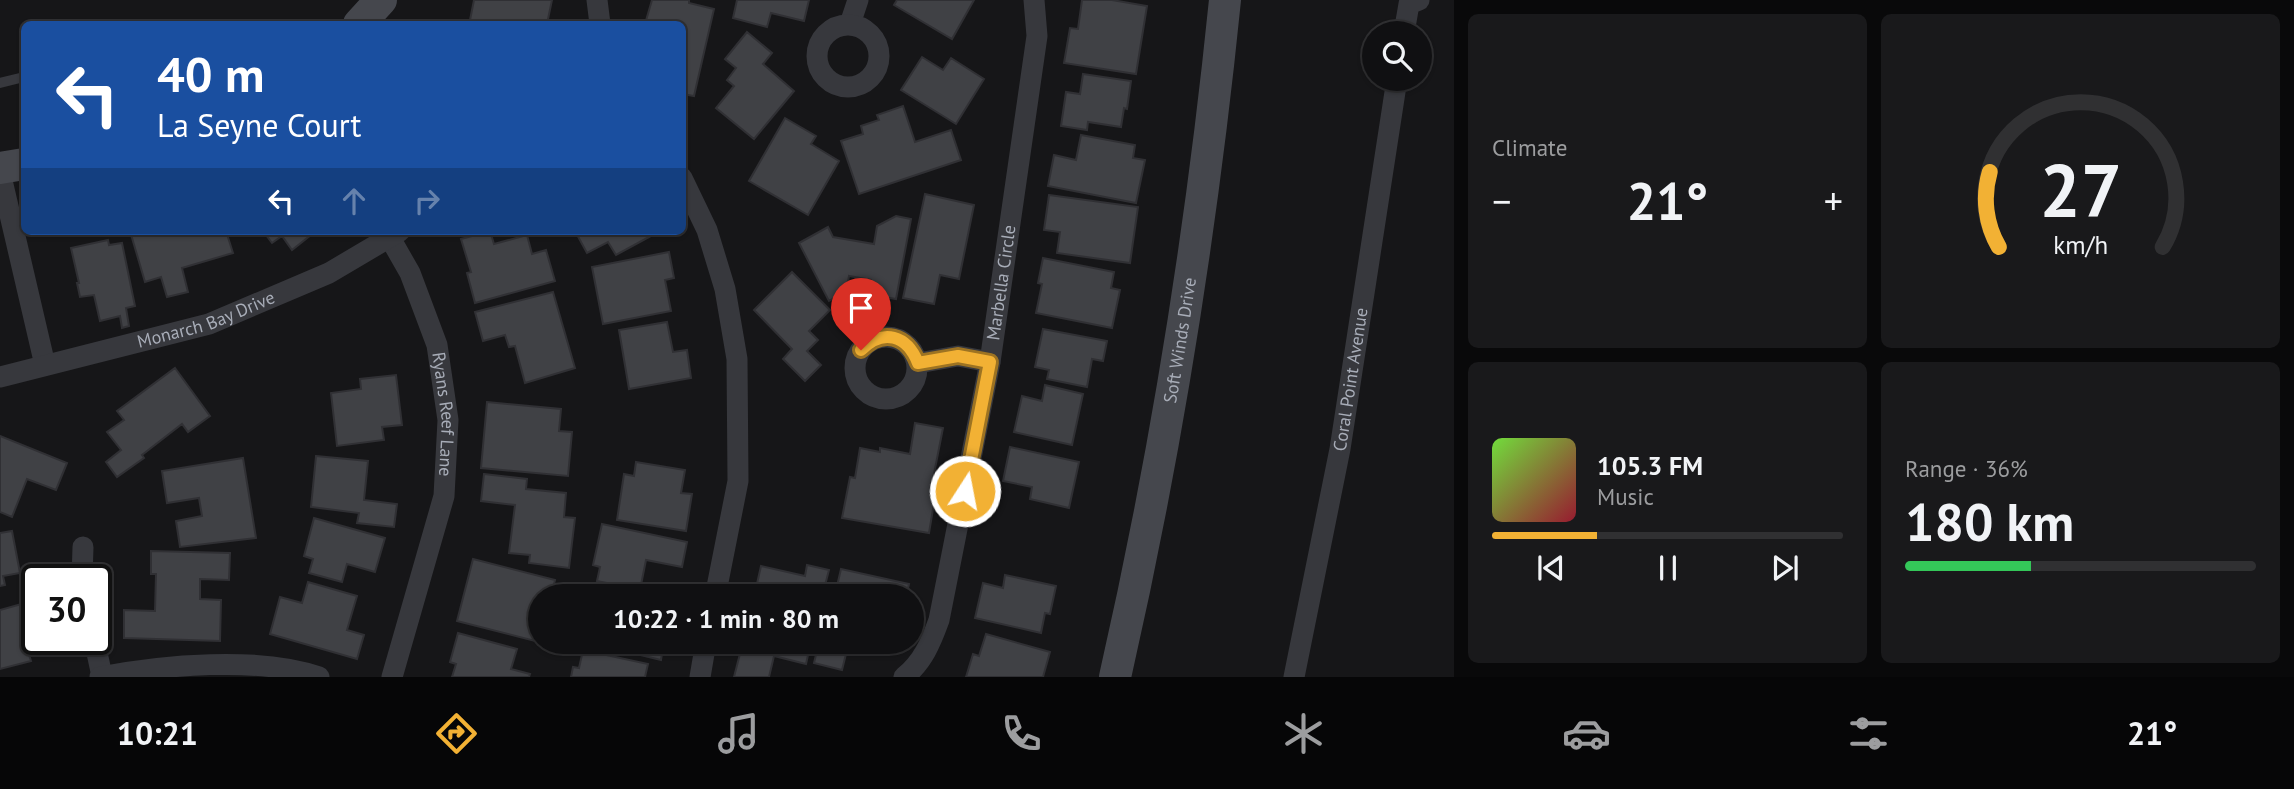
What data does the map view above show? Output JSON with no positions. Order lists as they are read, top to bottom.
{
  "streets": {
    "street": [
      "Marbella Circle",
      "Monarch Bay Drive",
      "Soft Winds Drive",
      "Coral Point Avenue",
      "Ryans Reef Lane"
    ]
  },
  "page": {
    "tile": [
      "Climate",
      ["Range · 36%", "180 km"]
    ],
    "turn": ["40 m", "La Seyne Court"],
    "heat": ["−", "21°", "+"],
    "song": ["105.3 FM", "Music"],
    "limit": "30",
    "trip": "10:22 · 1 min · 80 m",
    "tabs": ["10:21", "21°"],
    "gauge": ["27", "km/h"]
  }
}
